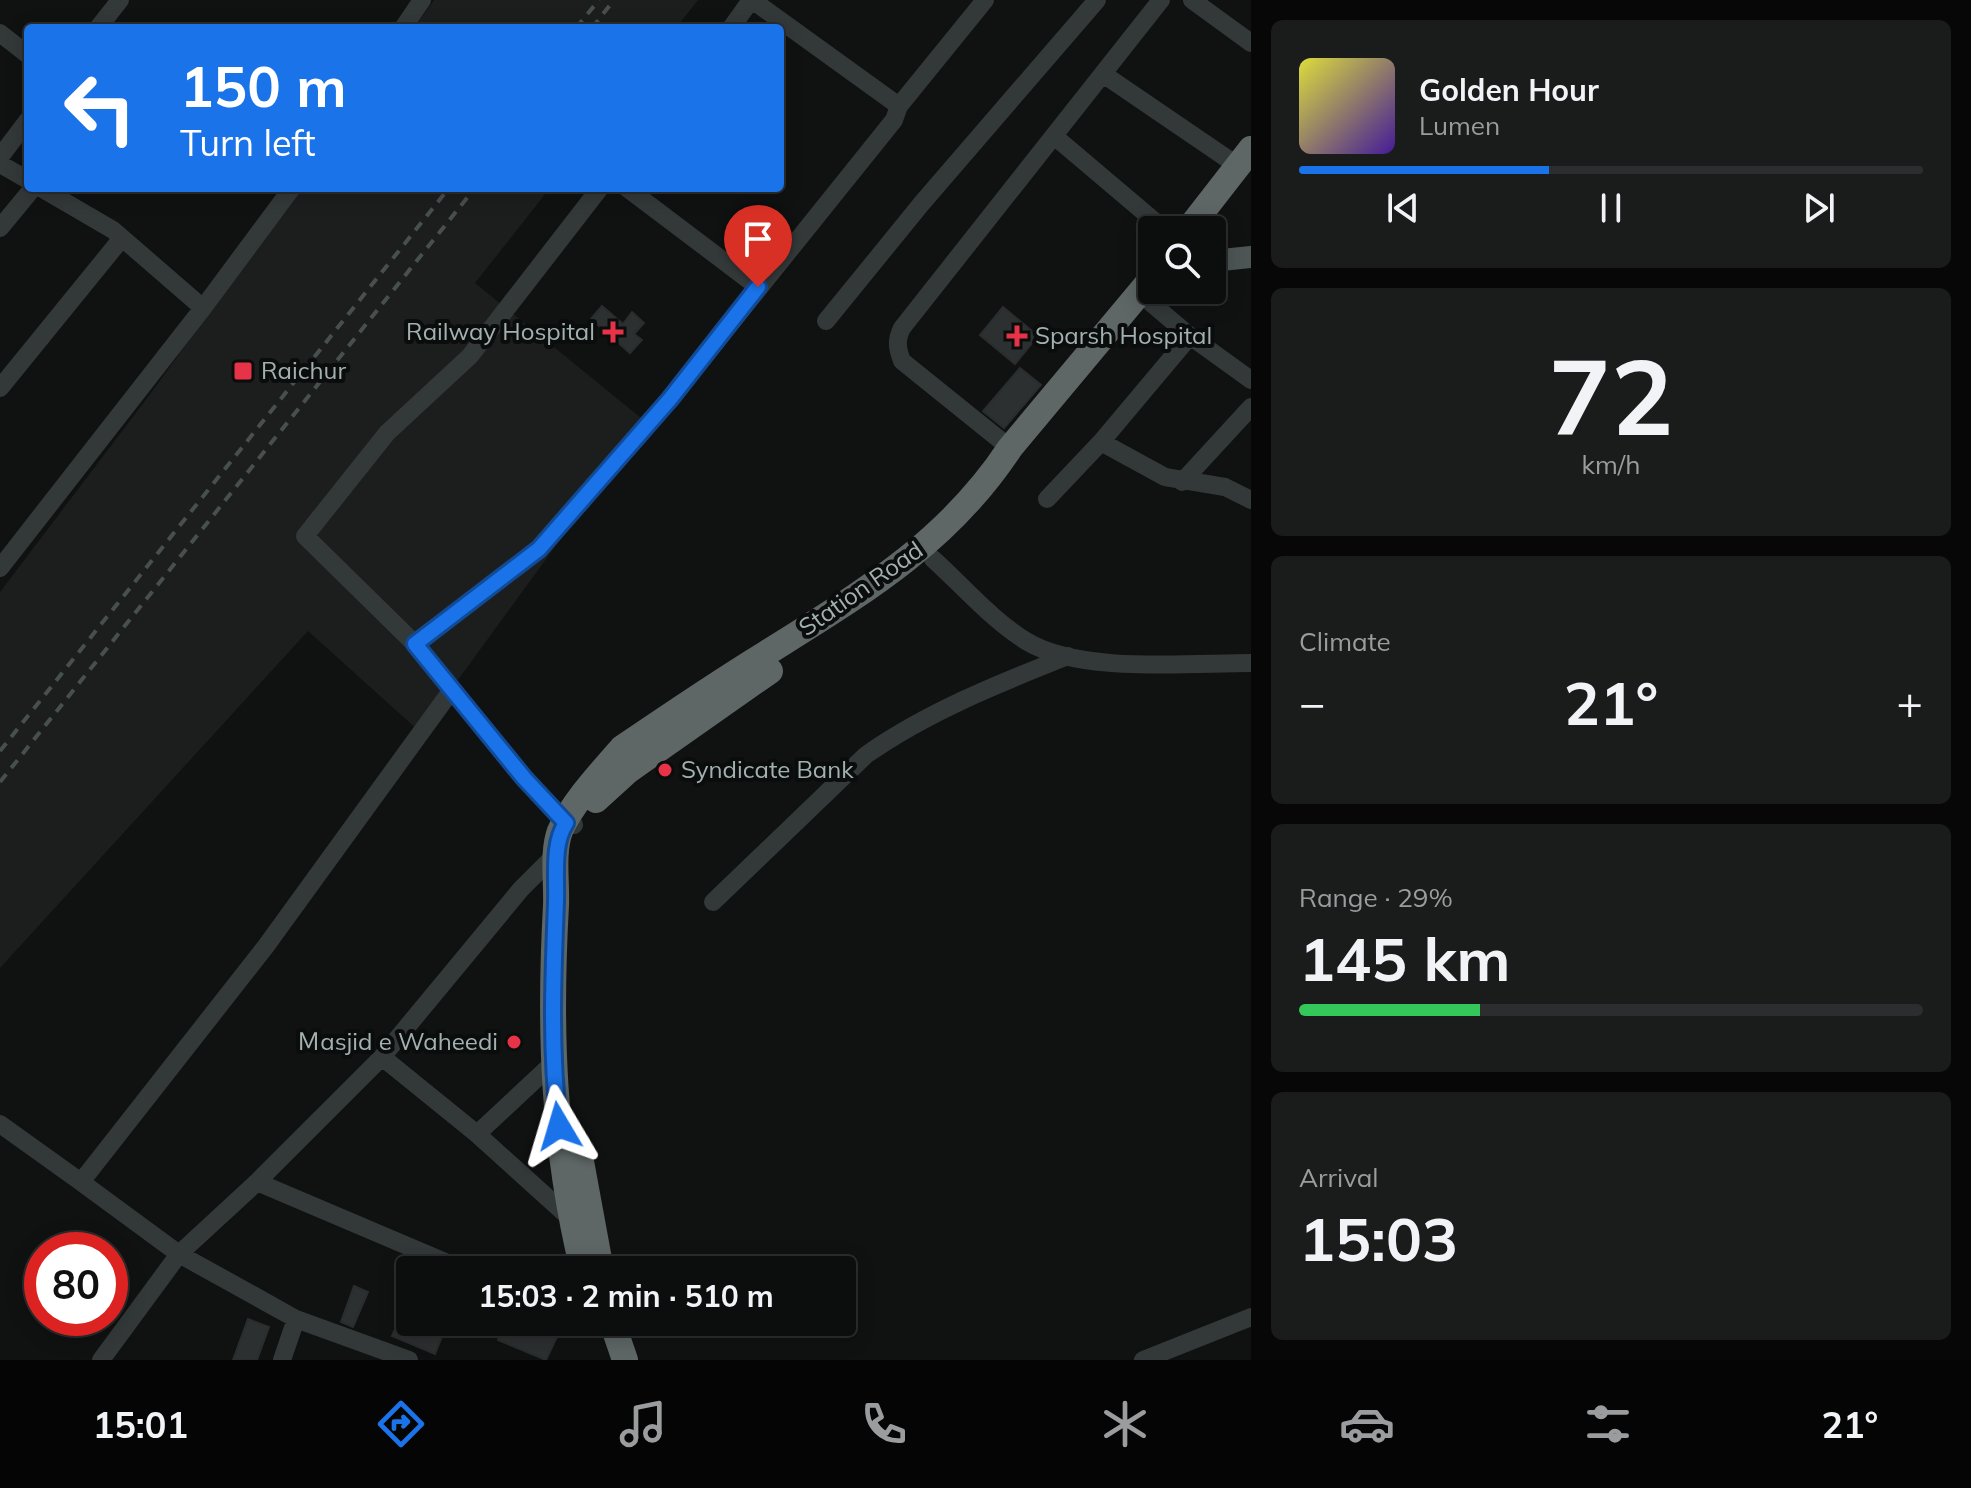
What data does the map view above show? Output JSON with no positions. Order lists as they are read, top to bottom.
{
  "streets": {
    "highway": ["Station Road"]
  },
  "places": {
    "health": ["Railway Hospital", "Sparsh Hospital"],
    "transit": ["Raichur"],
    "other": ["Syndicate Bank", "Ｍasjid e Waheedi"]
  },
  "page": {
    "turn": ["150 m", "Turn left"],
    "song": ["Golden Hour", "Lumen"],
    "tile": [
      ["72", "km/h"],
      "Climate",
      ["Range · 29%", "145 km"],
      ["Arrival", "15:03"]
    ],
    "heat": ["−", "21°", "+"],
    "limit": "80",
    "trip": "15:03 · 2 min · 510 m",
    "tabs": ["15:01", "21°"]
  }
}
